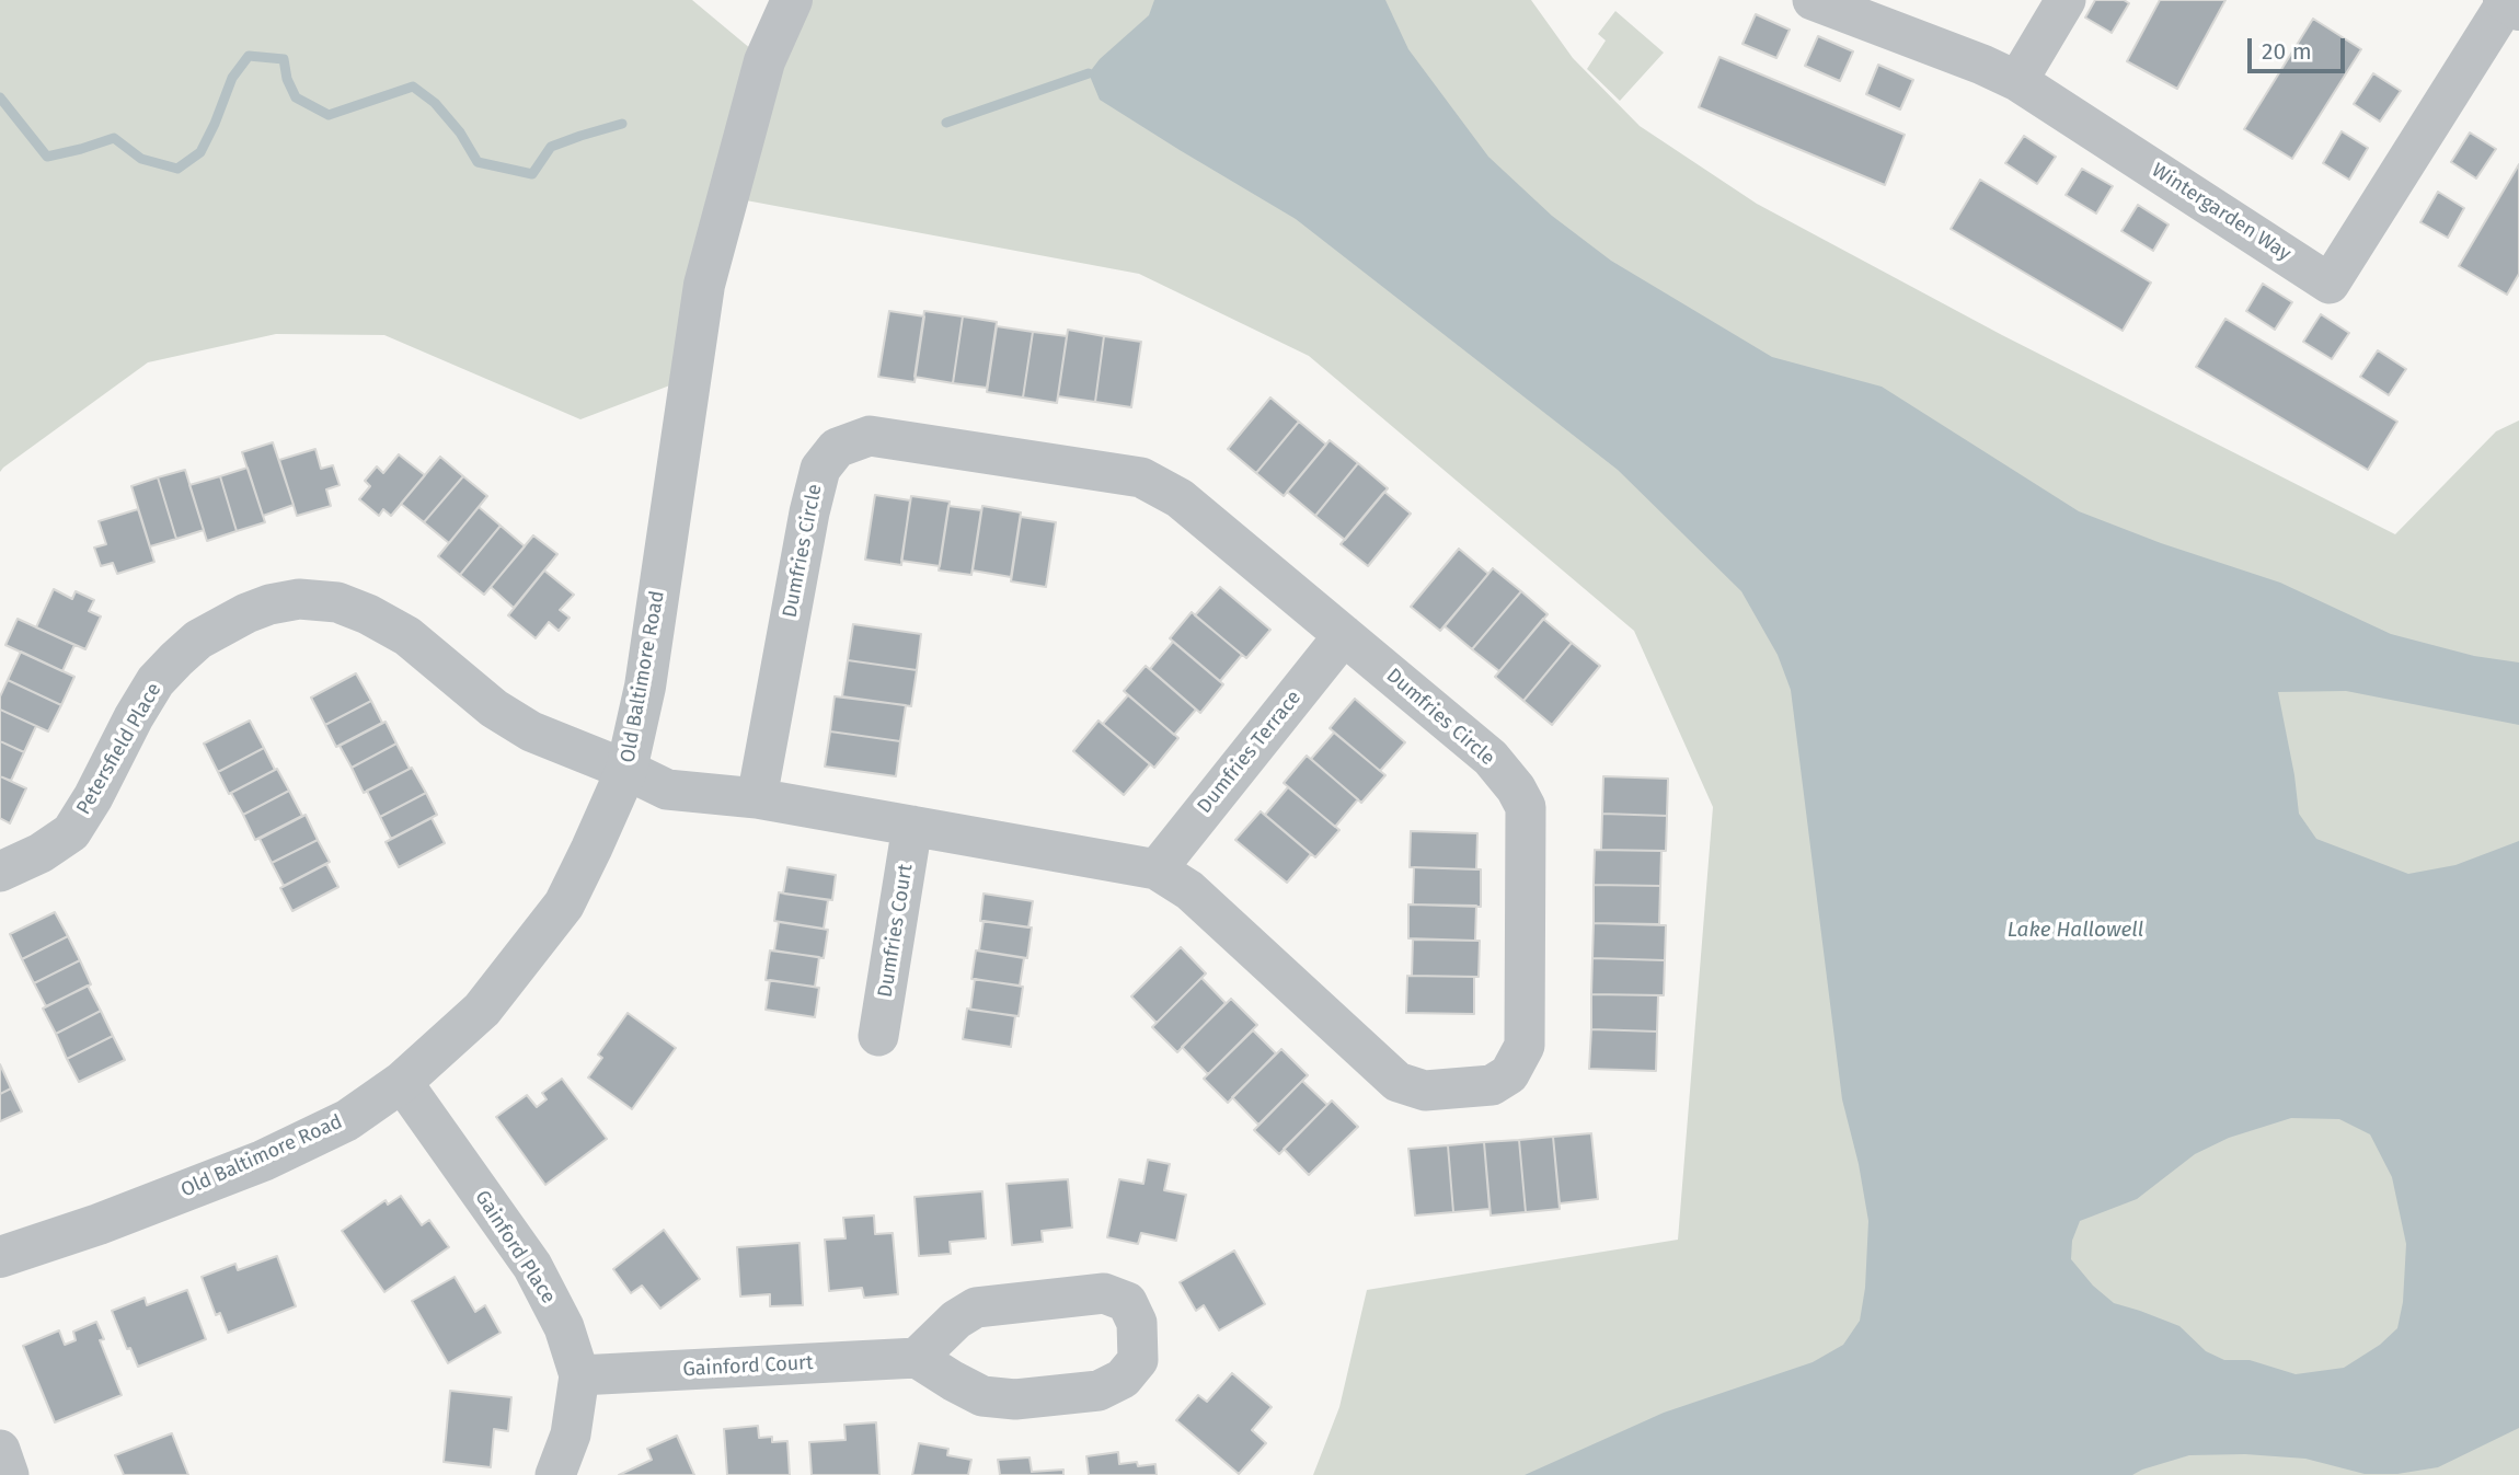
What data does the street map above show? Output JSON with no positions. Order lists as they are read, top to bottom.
{
  "streets": {
    "street": [
      "Wintergarden Way",
      "Dumfries Circle",
      "Old Baltimore Road",
      "Petersfield Place",
      "Dumfries Terrace",
      "Dumfries Court",
      "Gainford Place",
      "Gainford Court"
    ]
  },
  "crossings": [
    ["Dumfries Circle", "Old Baltimore Road"],
    ["Dumfries Circle", "Petersfield Place"],
    ["Dumfries Circle", "Dumfries Terrace"],
    ["Dumfries Circle", "Dumfries Court"],
    ["Old Baltimore Road", "Petersfield Place"],
    ["Old Baltimore Road", "Gainford Place"],
    ["Gainford Place", "Gainford Court"]
  ],
  "water": ["Lake Hallowell"],
  "scale_bar": "20 m"
}
